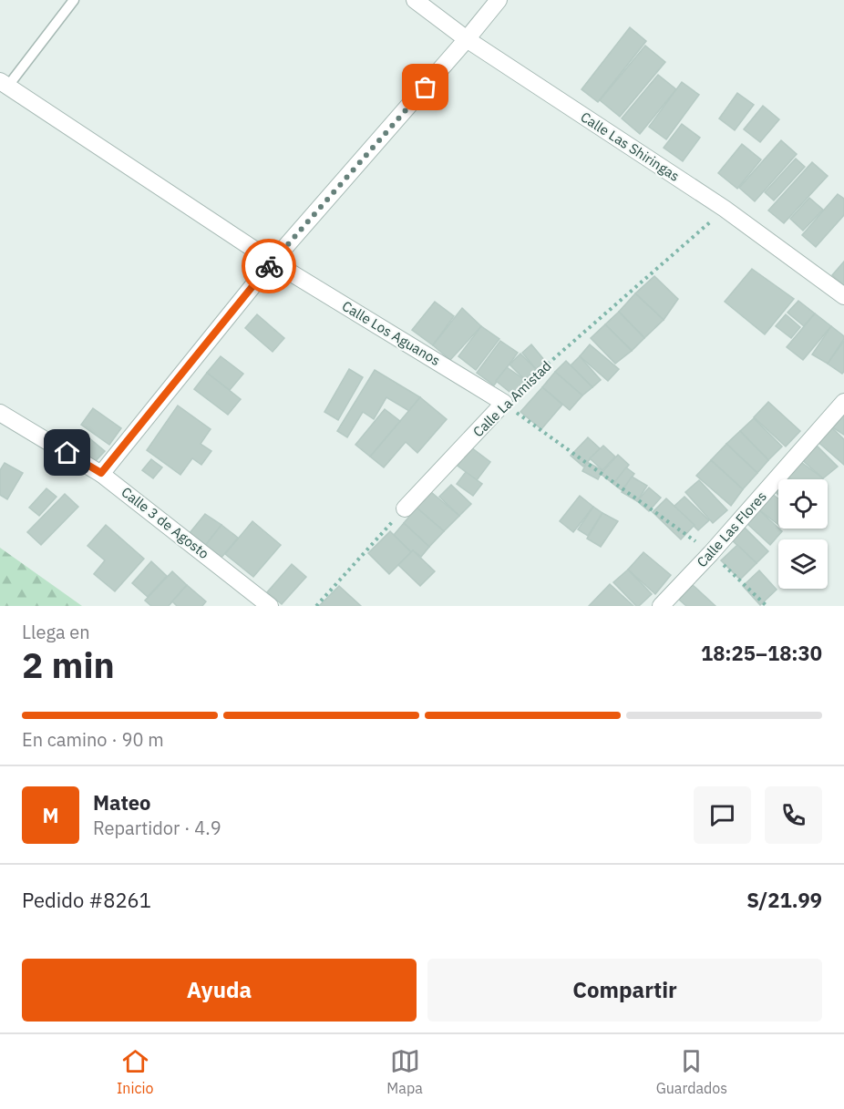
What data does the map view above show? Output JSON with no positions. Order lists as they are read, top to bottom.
{
  "streets": {
    "street": [
      "Calle Las Shiringas",
      "Calle Los Aguanos",
      "Calle La Amistad",
      "Calle 3 de Agosto",
      "Calle Las Flores"
    ]
  },
  "crossings": [
    ["Calle Las Shiringas", "Calle La Amistad"],
    ["Calle Los Aguanos", "Calle La Amistad"]
  ],
  "page": {
    "heading": ["2 min", "Llega en", "18:25–18:30"],
    "panel": [
      "Mateo",
      "Repartidor · 4.9",
      "Pedido #8261",
      "S/21.99"
    ],
    "bar": "En camino · 90 m",
    "round": "M",
    "buttons": ["Ayuda", "Compartir"],
    "tabs": ["Inicio", "Mapa", "Guardados"]
  }
}
